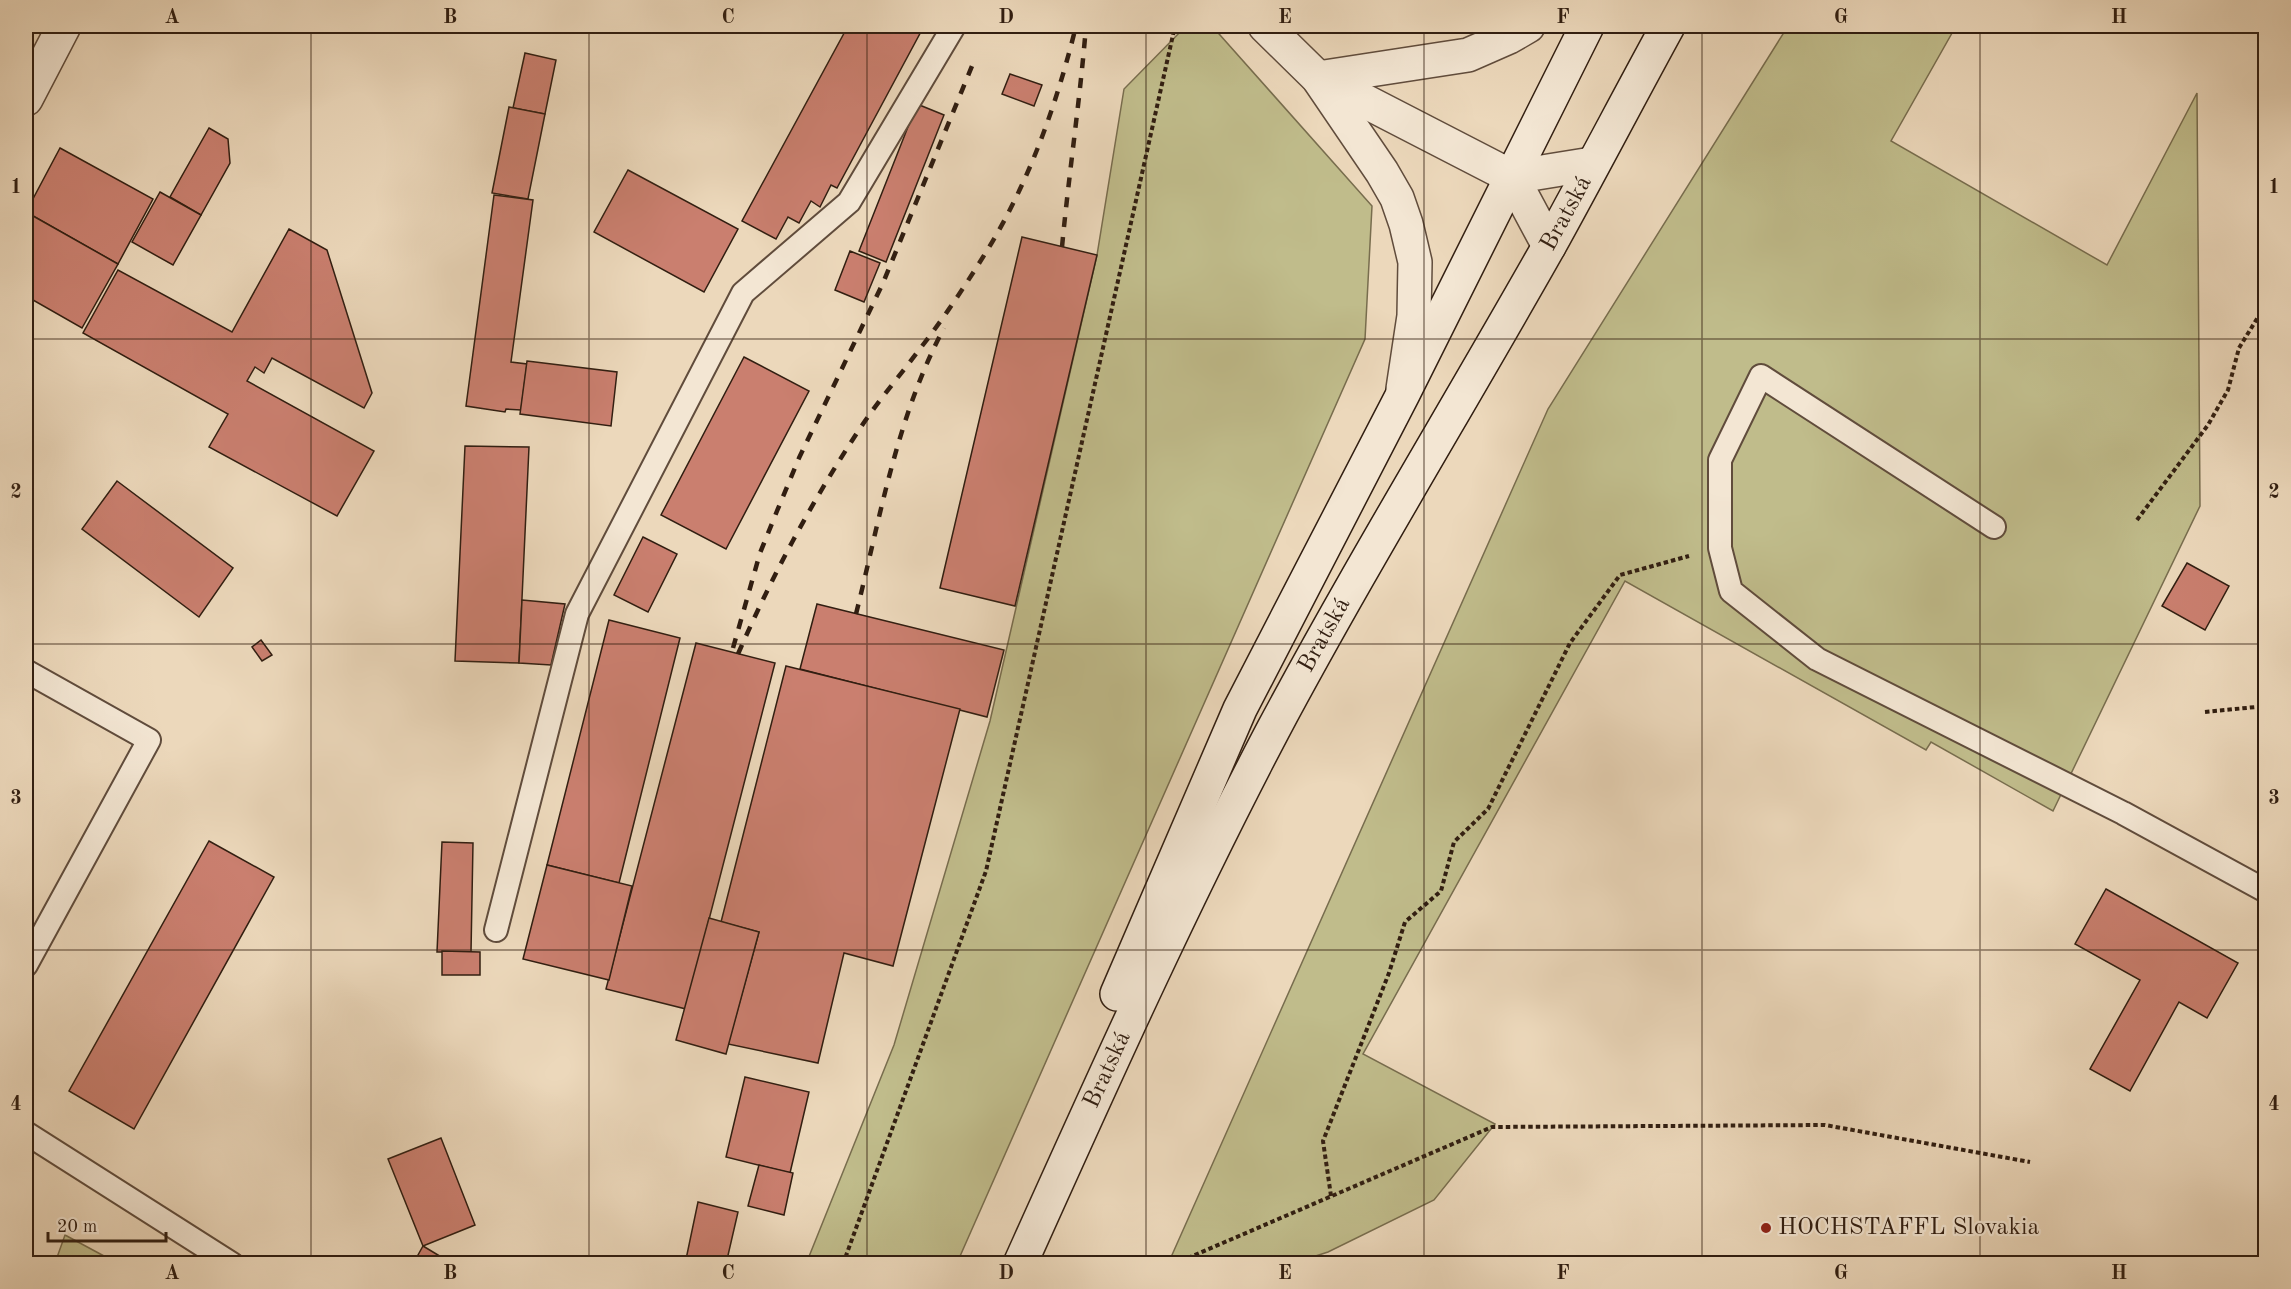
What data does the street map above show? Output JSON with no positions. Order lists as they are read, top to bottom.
{
  "streets": {
    "main road": ["Bratská"]
  },
  "places": ["HOCHSTAFFL Slovakia"],
  "scale_bar": "20 m",
  "grid": {
    "columns": [
      "A",
      "B",
      "C",
      "D",
      "E",
      "F",
      "G",
      "H"
    ],
    "rows": [
      "1",
      "2",
      "3",
      "4"
    ]
  }
}
